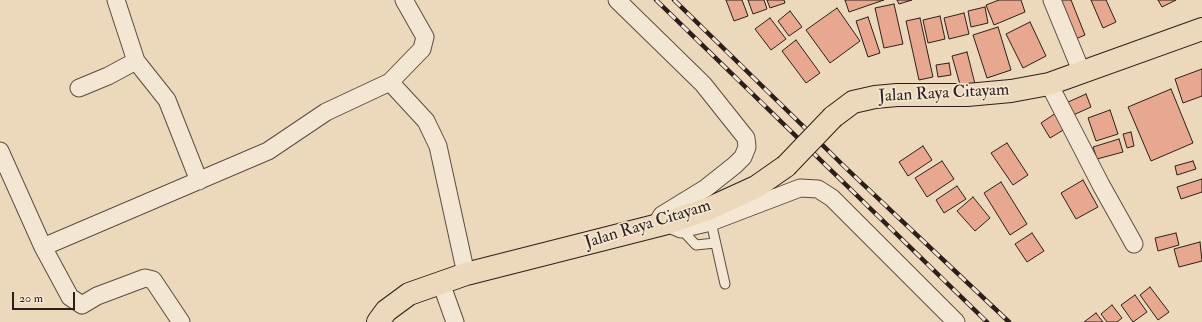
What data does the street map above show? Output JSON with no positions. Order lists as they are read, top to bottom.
{
  "streets": {
    "main road": ["Jalan Raya Citayam"]
  },
  "scale_bar": "20 m"
}
